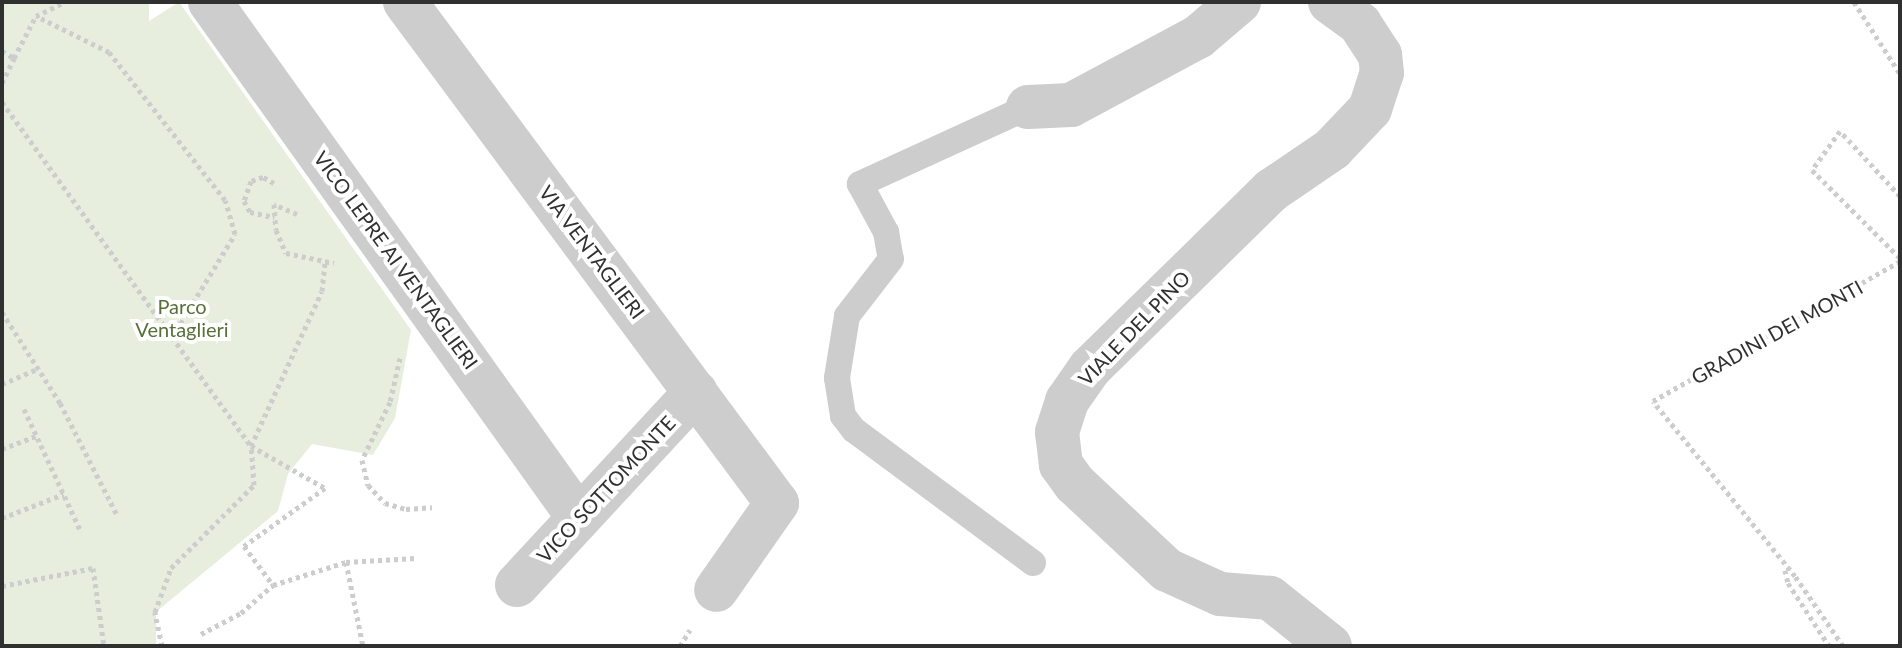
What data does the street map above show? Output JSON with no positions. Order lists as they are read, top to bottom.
{
  "streets": {
    "street": [
      "VIA VENTAGLIERI",
      "VICO LEPRE AI VENTAGLIERI",
      "VIALE DEL PINO",
      "VICO SOTTOMONTE"
    ],
    "path": ["GRADINI DEI MONTI"]
  },
  "crossings": [
    ["VIA VENTAGLIERI", "VICO SOTTOMONTE"],
    ["VICO LEPRE AI VENTAGLIERI", "VICO SOTTOMONTE"]
  ],
  "parks": ["Parco Ventaglieri"]
}
